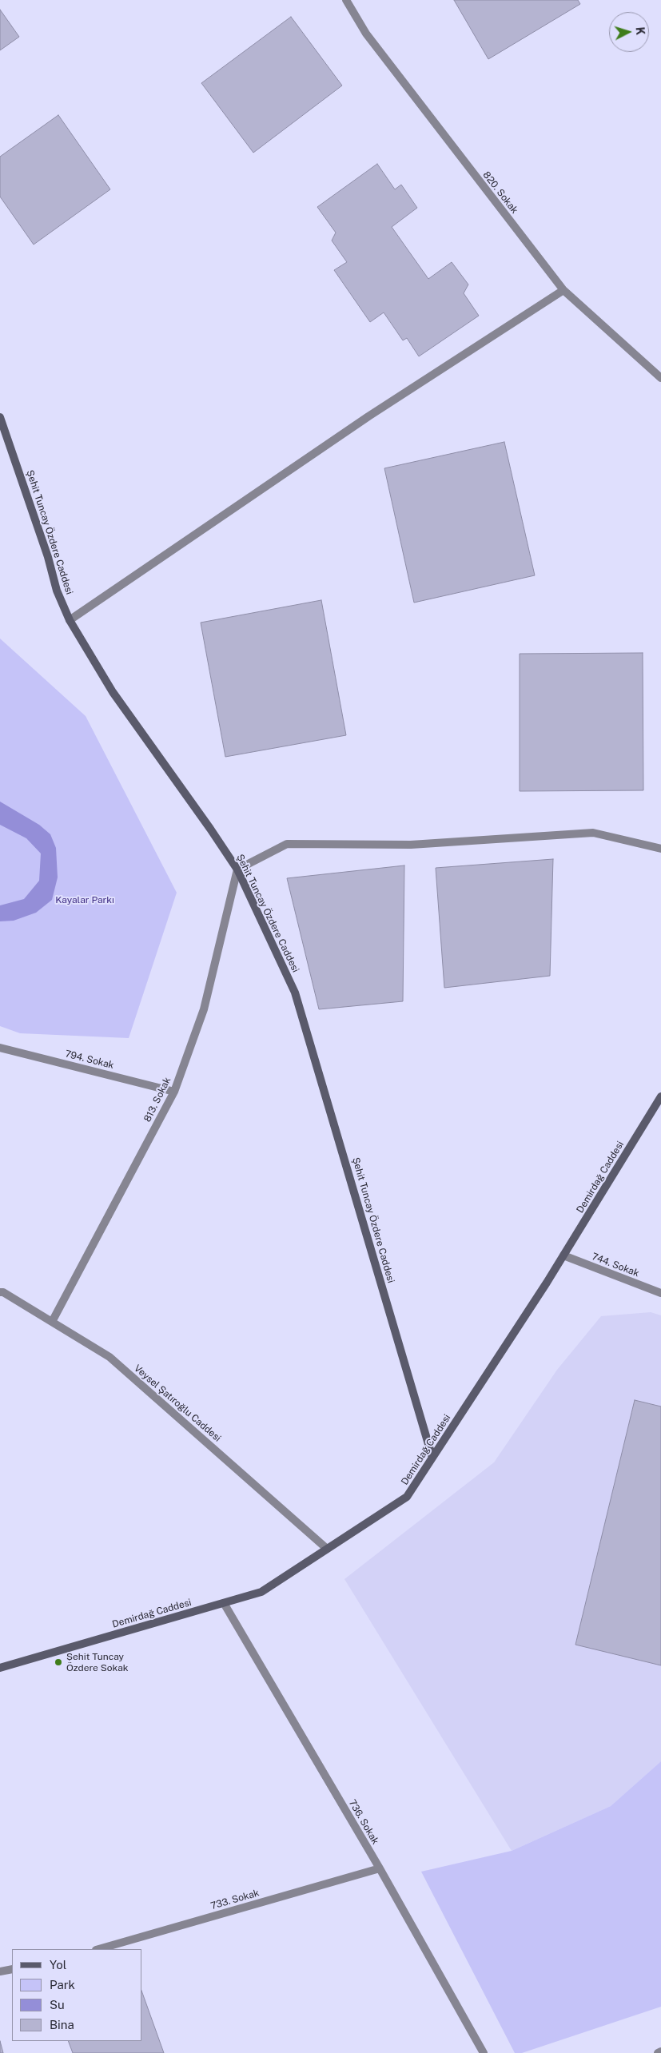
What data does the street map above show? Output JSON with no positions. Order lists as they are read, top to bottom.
{
  "streets": {
    "street": [
      "820. Sokak",
      "Şehit Tuncay Özdere Caddesi",
      "794. Sokak",
      "813. Sokak",
      "Demirdağ Caddesi",
      "744. Sokak",
      "Veysel Şatıroğlu Caddesi",
      "736. Sokak",
      "733. Sokak"
    ]
  },
  "crossings": [
    ["Şehit Tuncay Özdere Caddesi", "813. Sokak"],
    ["Şehit Tuncay Özdere Caddesi", "Demirdağ Caddesi"],
    ["794. Sokak", "813. Sokak"],
    ["813. Sokak", "Veysel Şatıroğlu Caddesi"],
    ["Demirdağ Caddesi", "744. Sokak"],
    ["Demirdağ Caddesi", "Veysel Şatıroğlu Caddesi"],
    ["Demirdağ Caddesi", "736. Sokak"],
    ["736. Sokak", "733. Sokak"]
  ],
  "parks": ["Kayalar Parkı"],
  "places": ["Şehit Tuncay Özdere Sokak"],
  "legend": [
    "Yol",
    "Park",
    "Su",
    "Bina"
  ],
  "north": "right"
}
